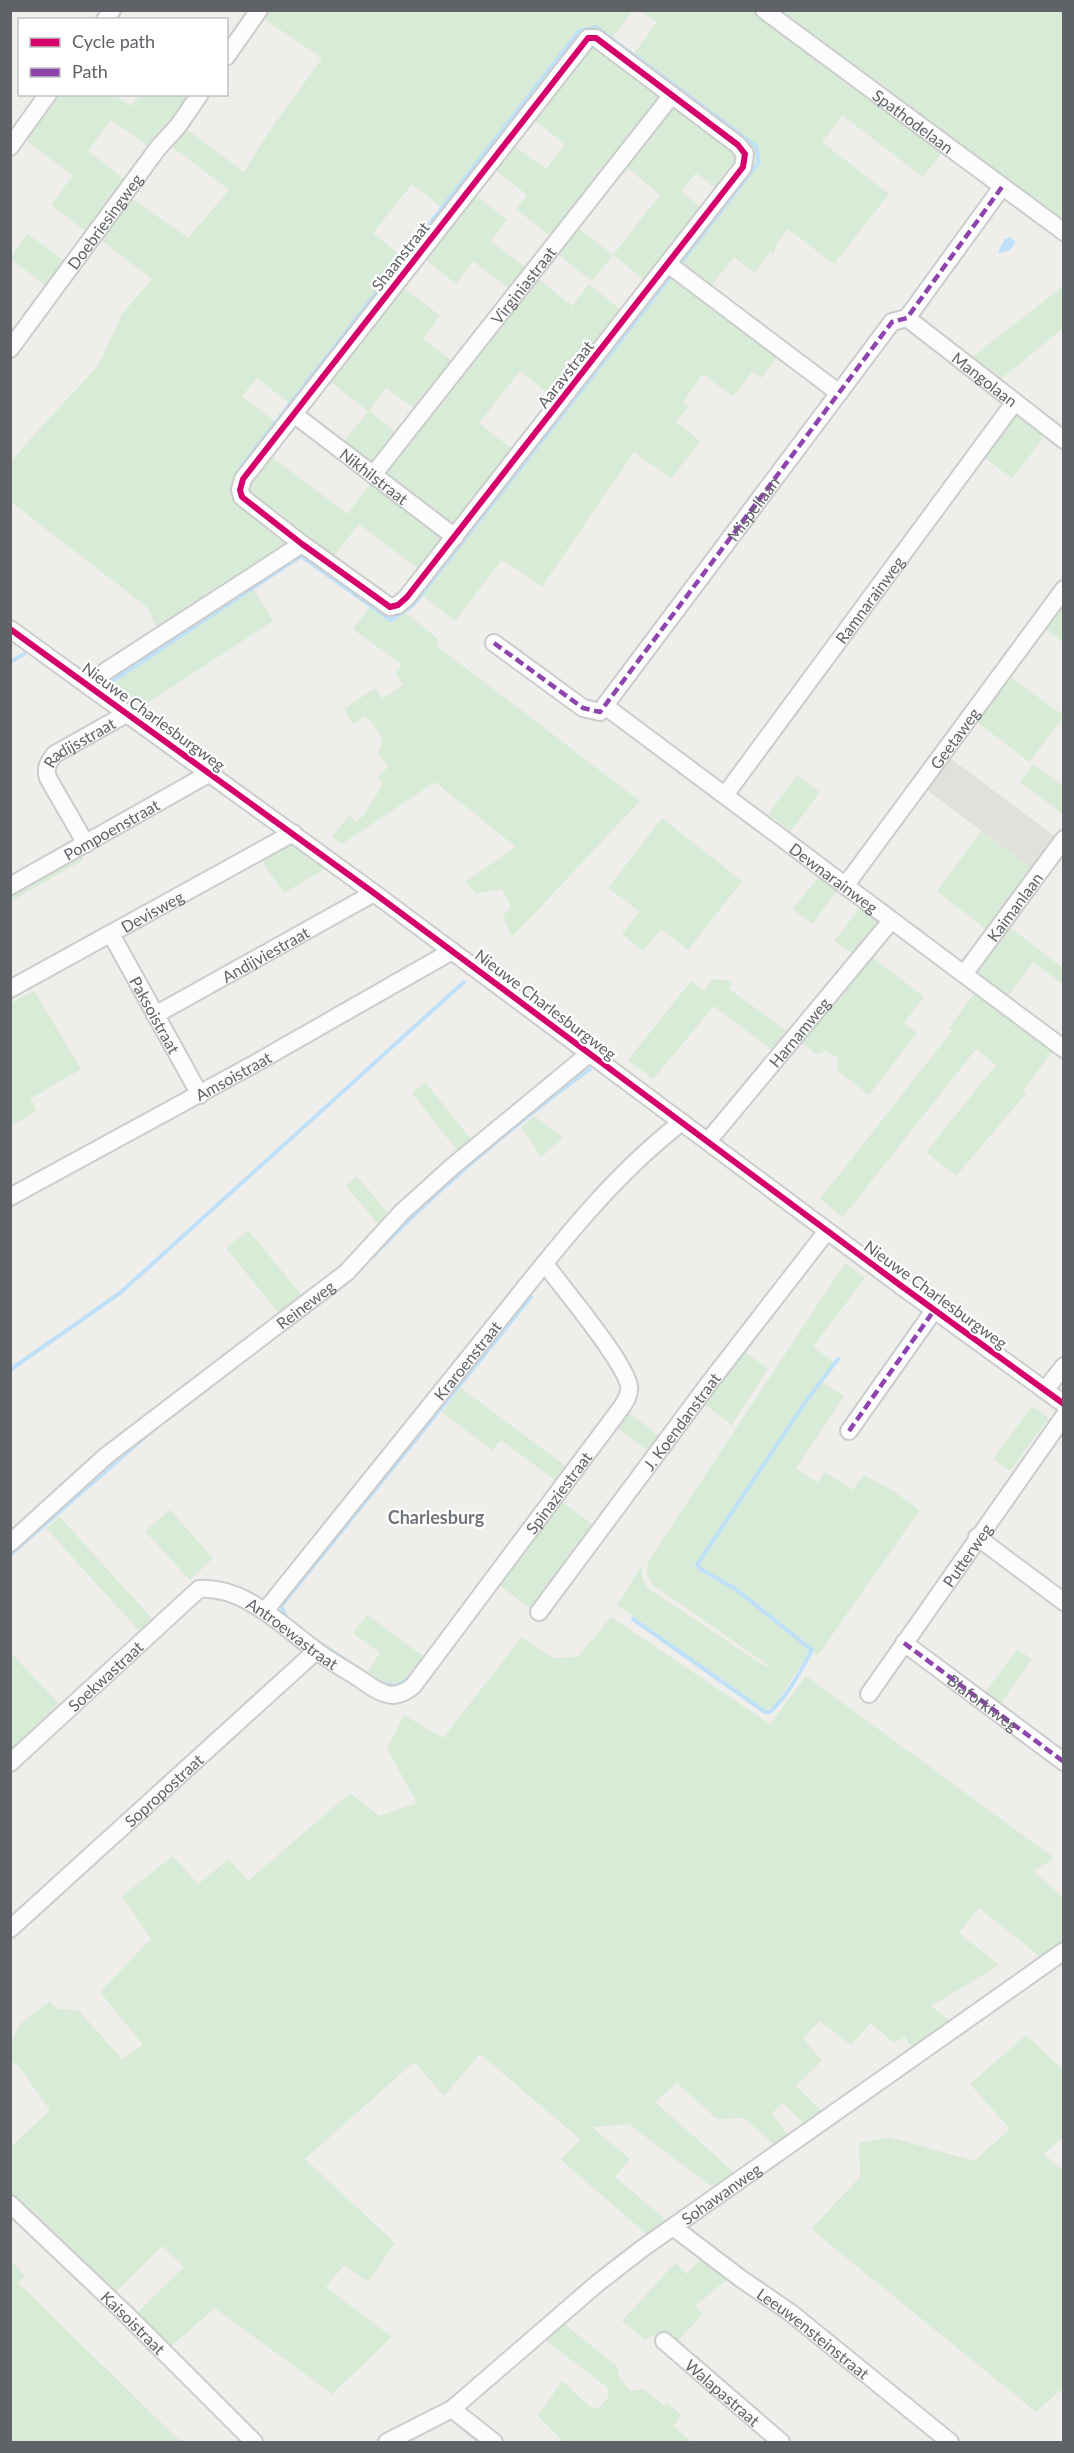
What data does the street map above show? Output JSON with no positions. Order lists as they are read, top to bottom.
{
  "streets": {
    "street": [
      "Spathodelaan",
      "Doebriesingweg",
      "Shaanstraat",
      "Virginiastraat",
      "Aaravstraat",
      "Mangolaan",
      "Nikhilstraat",
      "Mispellaan",
      "Ramnarainweg",
      "Nieuwe Charlesburgweg",
      "Geetaweg",
      "Radijsstraat",
      "Pompoenstraat",
      "Dewnarainweg",
      "Kaimanlaan",
      "Devisweg",
      "Andijviestraat",
      "Paksoistraat",
      "Harnamweg",
      "Amsoistraat",
      "Reineweg",
      "Kraroenstraat",
      "J. Koendanstraat",
      "Spinaziestraat",
      "Putterweg",
      "Antroewastraat",
      "Soekwastraat",
      "Blaforkiweg",
      "Sopropostraat",
      "Sohawanweg",
      "Kaisoistraat",
      "Leeuwensteinstraat",
      "Walapastraat"
    ]
  },
  "crossings": [
    ["Shaanstraat", "Virginiastraat"],
    ["Shaanstraat", "Aaravstraat"],
    ["Shaanstraat", "Nikhilstraat"],
    ["Virginiastraat", "Nikhilstraat"],
    ["Aaravstraat", "Nikhilstraat"],
    ["Mangolaan", "Mispellaan"],
    ["Mangolaan", "Ramnarainweg"],
    ["Mispellaan", "Dewnarainweg"],
    ["Ramnarainweg", "Dewnarainweg"],
    ["Nieuwe Charlesburgweg", "Radijsstraat"],
    ["Nieuwe Charlesburgweg", "Pompoenstraat"],
    ["Nieuwe Charlesburgweg", "Devisweg"],
    ["Nieuwe Charlesburgweg", "Andijviestraat"],
    ["Nieuwe Charlesburgweg", "Harnamweg"],
    ["Nieuwe Charlesburgweg", "Amsoistraat"],
    ["Nieuwe Charlesburgweg", "Reineweg"],
    ["Nieuwe Charlesburgweg", "Kraroenstraat"],
    ["Nieuwe Charlesburgweg", "J. Koendanstraat"],
    ["Geetaweg", "Dewnarainweg"],
    ["Radijsstraat", "Pompoenstraat"],
    ["Dewnarainweg", "Kaimanlaan"],
    ["Dewnarainweg", "Harnamweg"],
    ["Devisweg", "Paksoistraat"],
    ["Andijviestraat", "Paksoistraat"],
    ["Paksoistraat", "Amsoistraat"],
    ["Kraroenstraat", "Spinaziestraat"],
    ["Kraroenstraat", "Antroewastraat"],
    ["Spinaziestraat", "Antroewastraat"],
    ["Putterweg", "Blaforkiweg"],
    ["Antroewastraat", "Soekwastraat"],
    ["Antroewastraat", "Sopropostraat"],
    ["Sohawanweg", "Leeuwensteinstraat"]
  ],
  "districts": ["Charlesburg"],
  "legend": ["Cycle path", "Path"]
}
